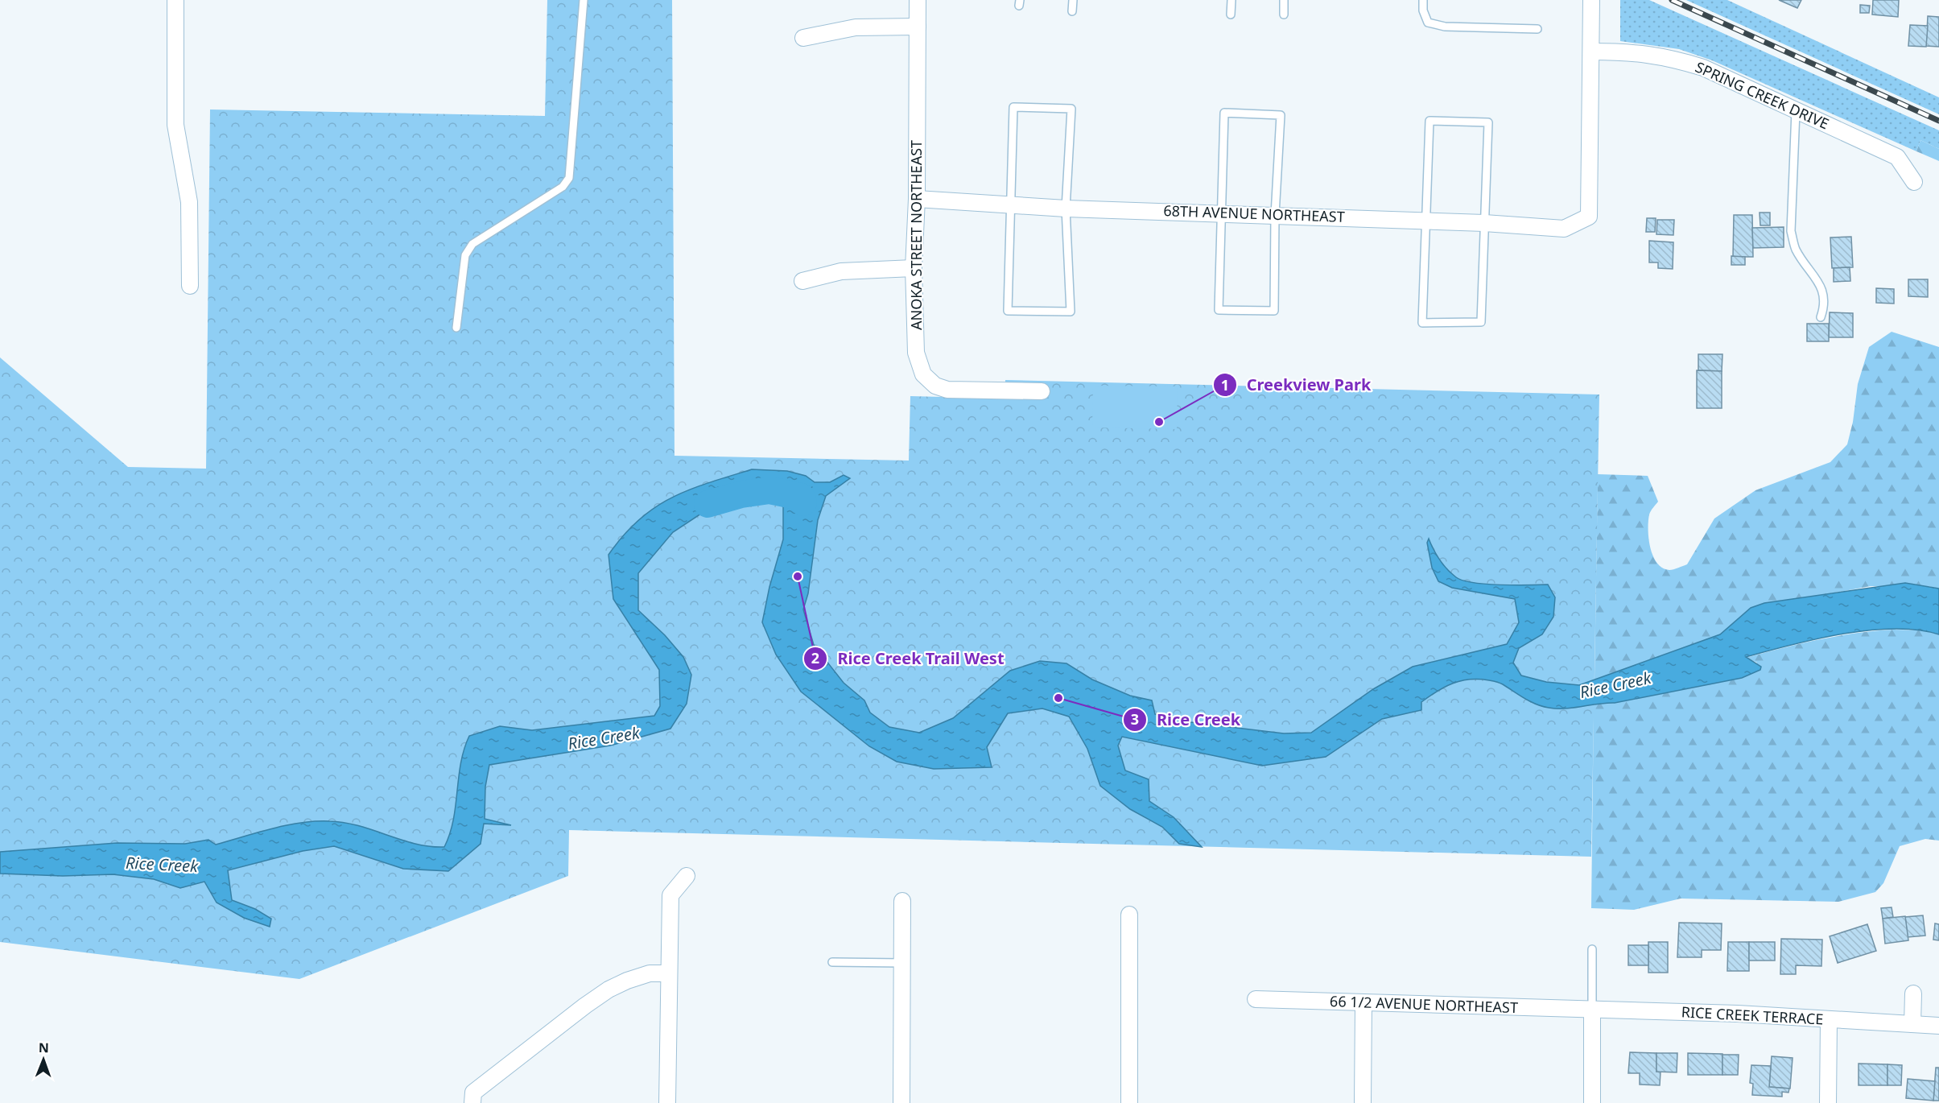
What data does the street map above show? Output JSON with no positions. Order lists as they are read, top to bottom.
{
  "streets": {
    "street": [
      "SPRING CREEK DRIVE",
      "68TH AVENUE NORTHEAST",
      "ANOKA STREET NORTHEAST",
      "66 1/2 AVENUE NORTHEAST",
      "RICE CREEK TERRACE"
    ]
  },
  "crossings": [
    ["SPRING CREEK DRIVE", "68TH AVENUE NORTHEAST"],
    ["68TH AVENUE NORTHEAST", "ANOKA STREET NORTHEAST"],
    ["66 1/2 AVENUE NORTHEAST", "RICE CREEK TERRACE"]
  ],
  "water": ["Rice Creek"],
  "places": ["Creekview Park", "Rice Creek Trail West", "Rice Creek"],
  "north": "top"
}
